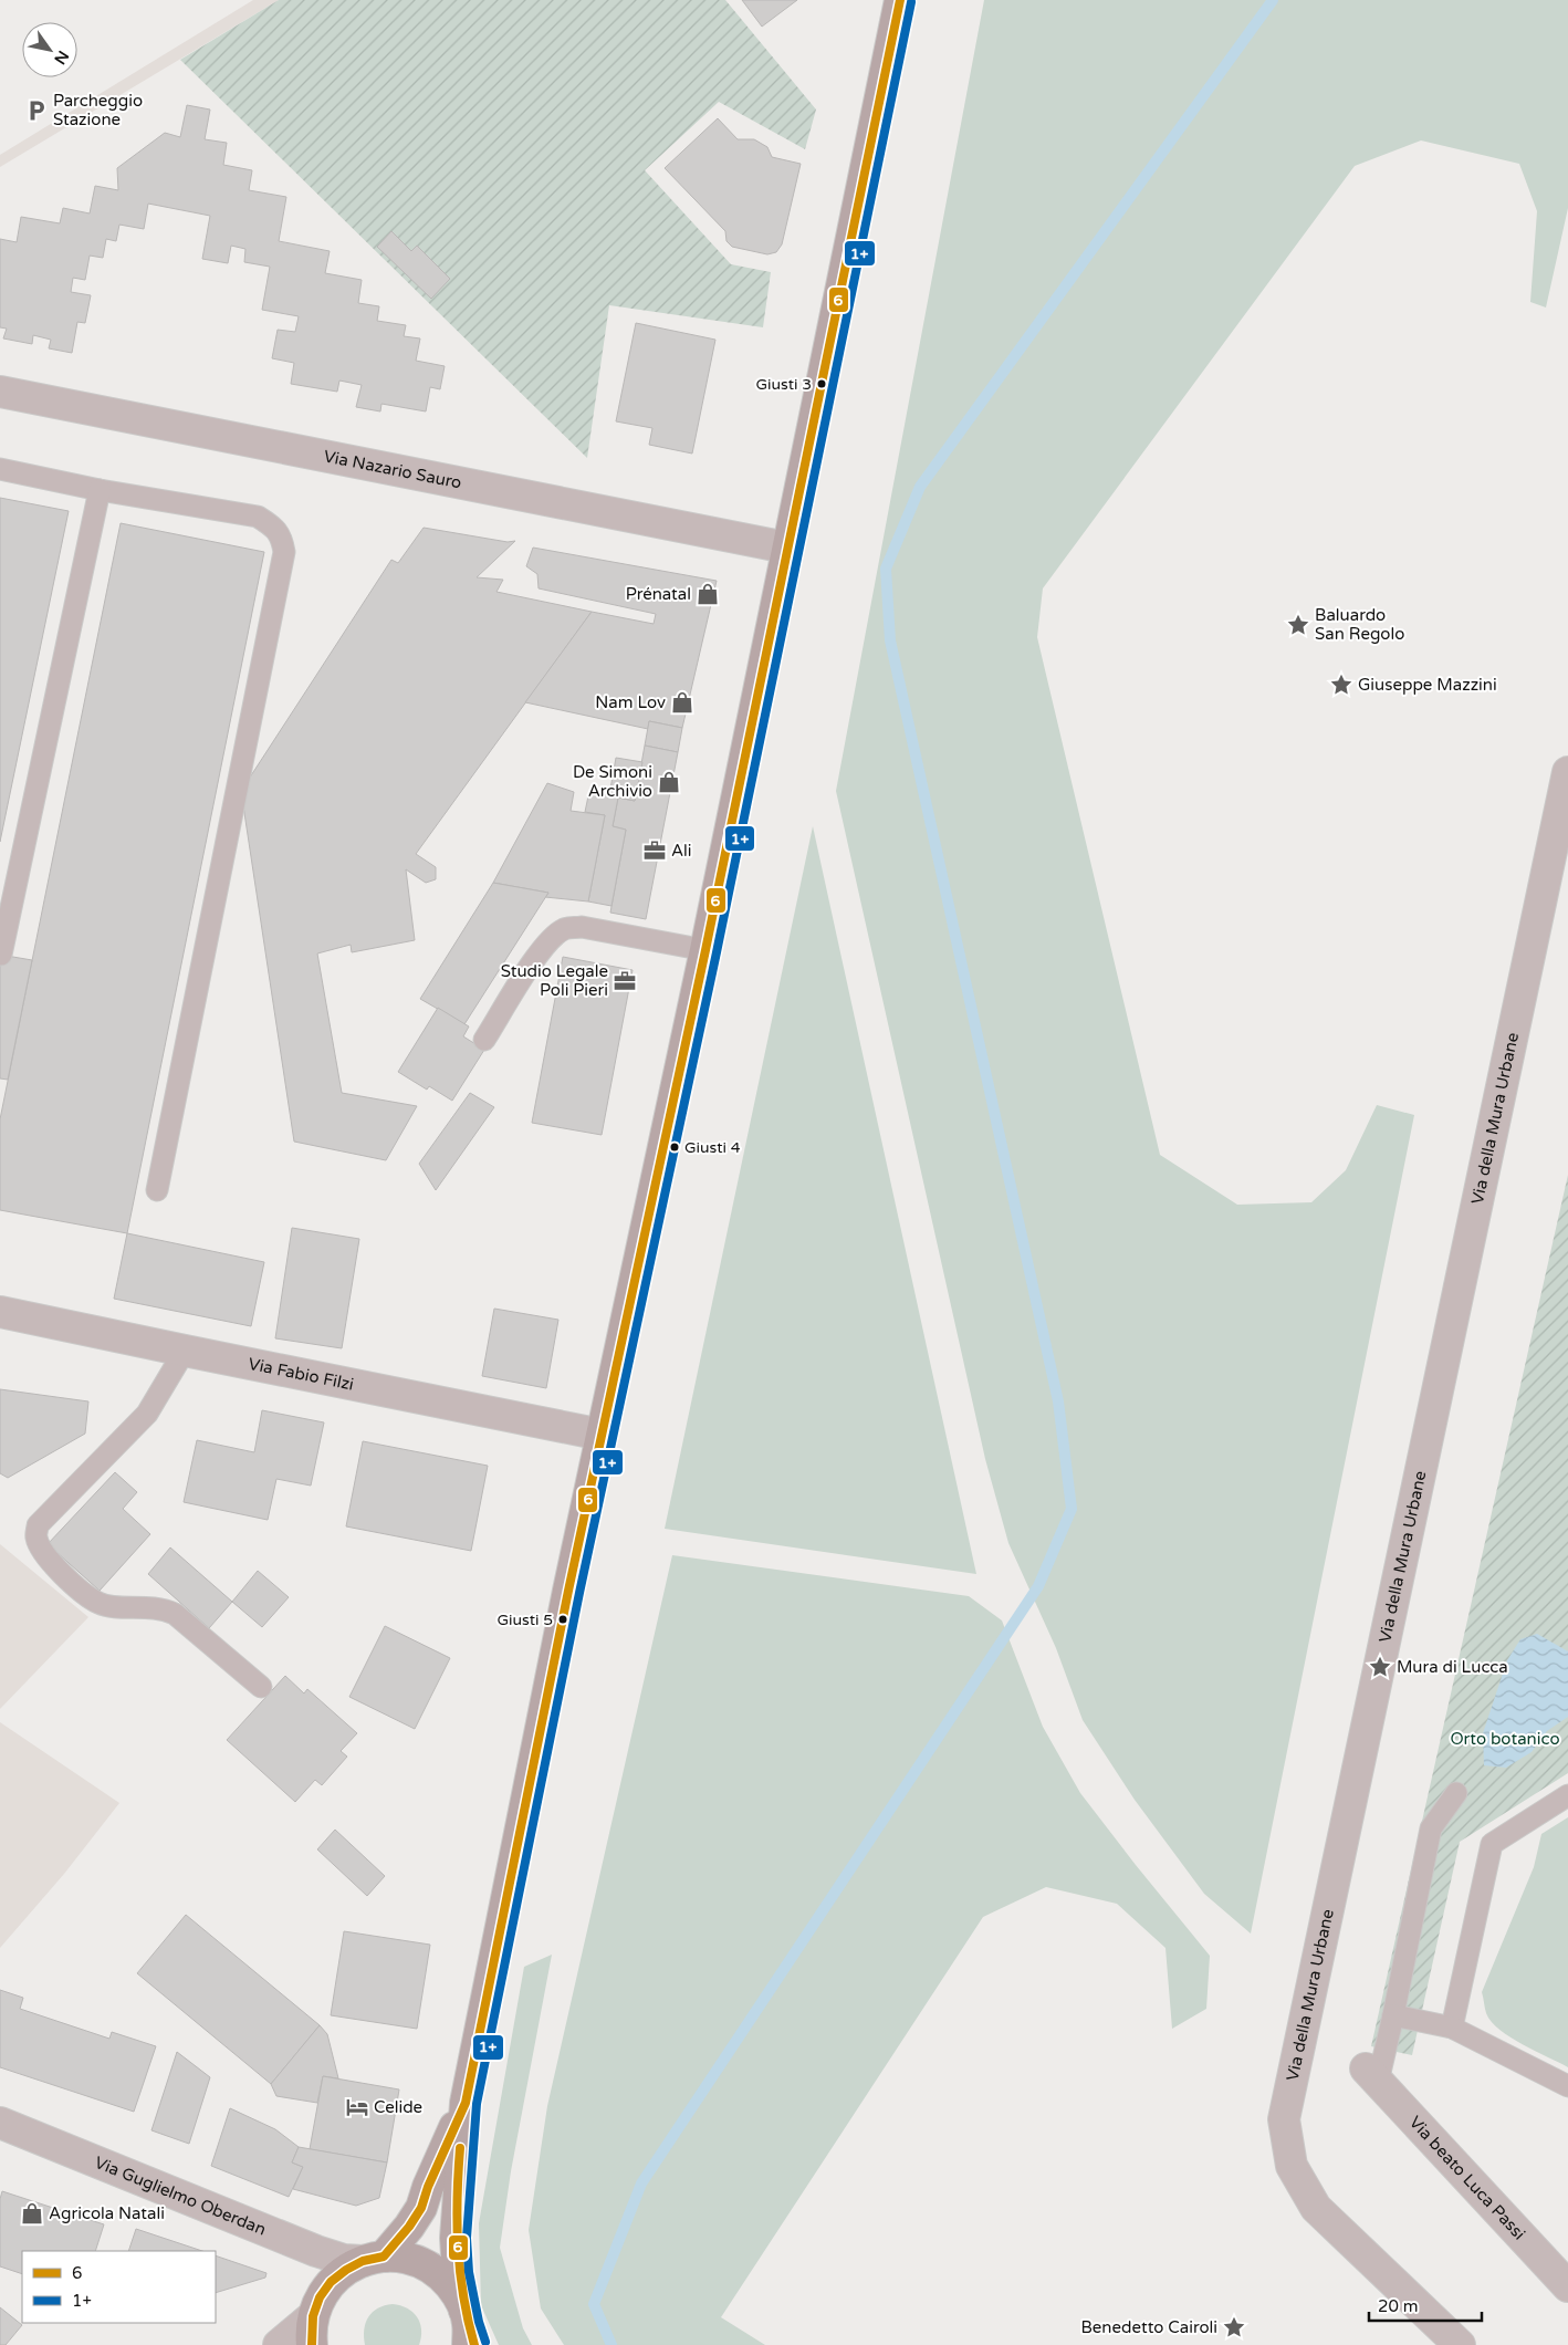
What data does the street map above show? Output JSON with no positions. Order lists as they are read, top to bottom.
{
  "streets": {
    "street": [
      "Via Nazario Sauro",
      "Via della Mura Urbane",
      "Via Fabio Filzi",
      "Via beato Luca Passi",
      "Via Guglielmo Oberdan"
    ]
  },
  "parks": ["Orto botanico"],
  "places": {
    "parking": ["Parcheggio Stazione"],
    "other": ["Giusti 3", "Giusti 4", "Giusti 5"],
    "shop": [
      "Prénatal",
      "Nam Lov",
      "De Simoni Archivio",
      "Agricola Natali"
    ],
    "place": [
      "Baluardo San Regolo",
      "Giuseppe Mazzini",
      "Mura di Lucca",
      "Benedetto Cairoli"
    ],
    "office": ["Ali", "Studio Legale Poli Pieri"],
    "hotel": ["Celide"]
  },
  "lines": ["transit line 6", "transit line 1+"],
  "legend": ["6", "1+"],
  "scale_bar": "20 m",
  "north": "bottom right"
}
